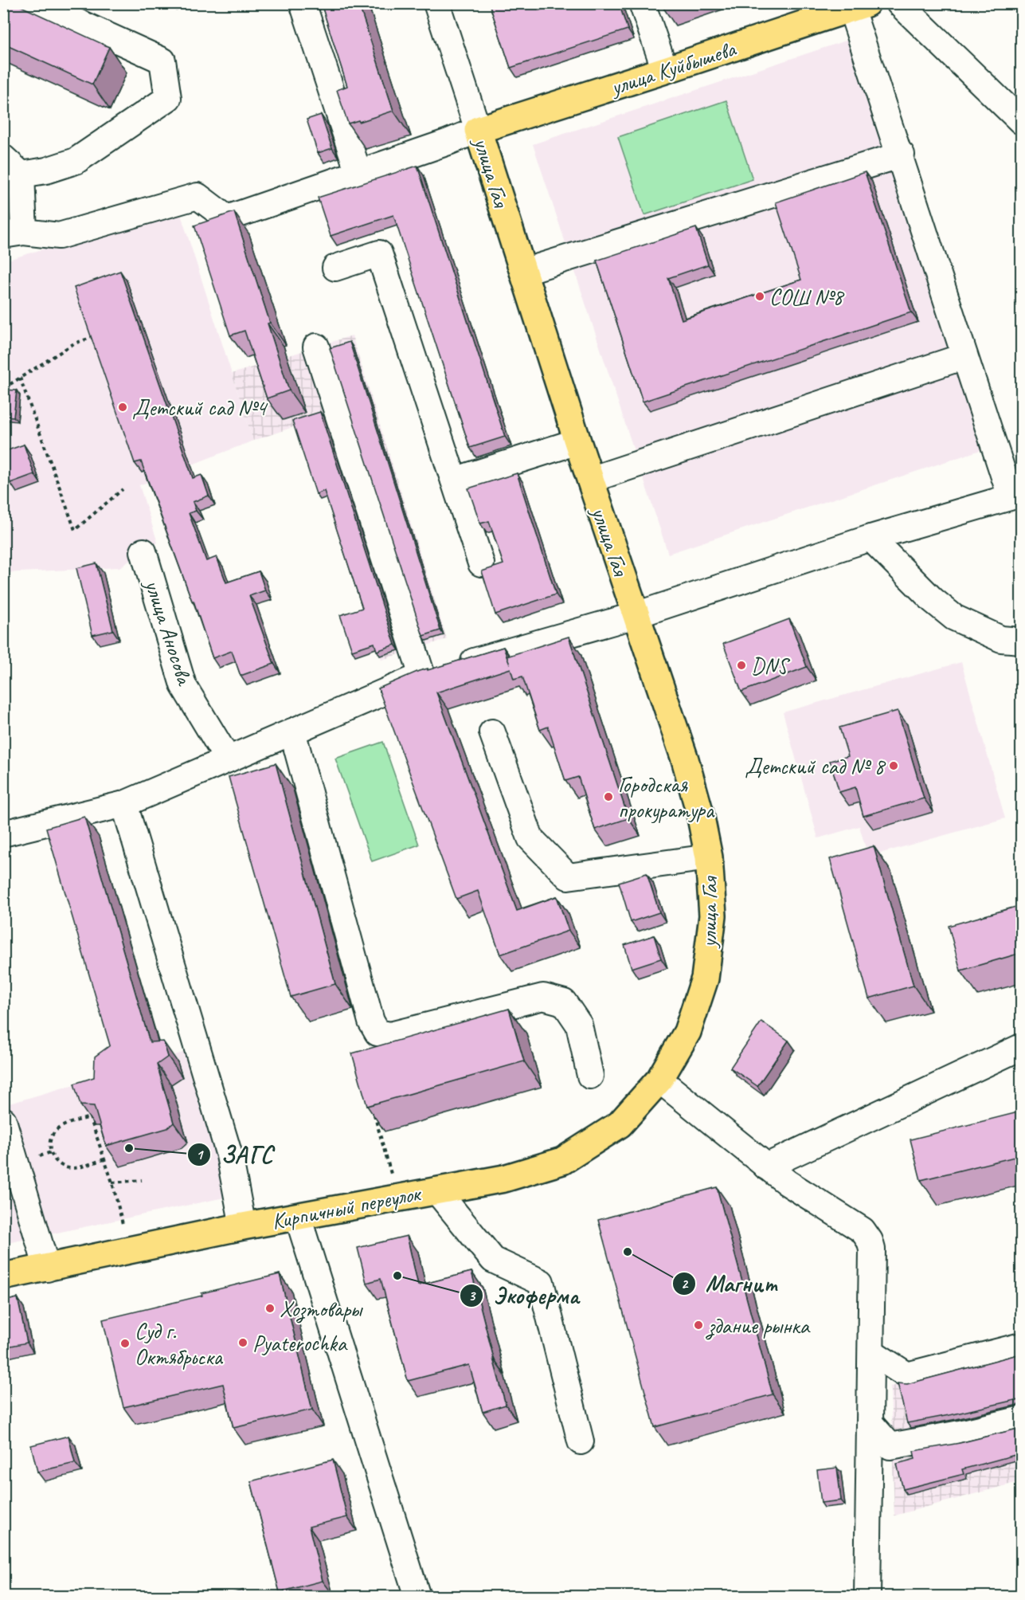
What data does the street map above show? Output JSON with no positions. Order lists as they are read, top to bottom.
{
  "streets": {
    "main road": ["улица Куйбышева", "улица Гая", "Кирпичный переулок"],
    "street": ["улица Аносова"]
  },
  "crossings": [
    ["улица Куйбышева", "улица Гая"],
    ["улица Гая", "Кирпичный переулок"]
  ],
  "places": [
    "СОШ №8",
    "Детский сад №4",
    "DNS",
    "Детский сад № 8",
    "Городская прокуратура",
    "ЗАГС",
    "Магнит",
    "Экоферма",
    "Хозтовары",
    "здание рынка",
    "Pyaterochka",
    "Суд г. Октябрьска"
  ]
}
